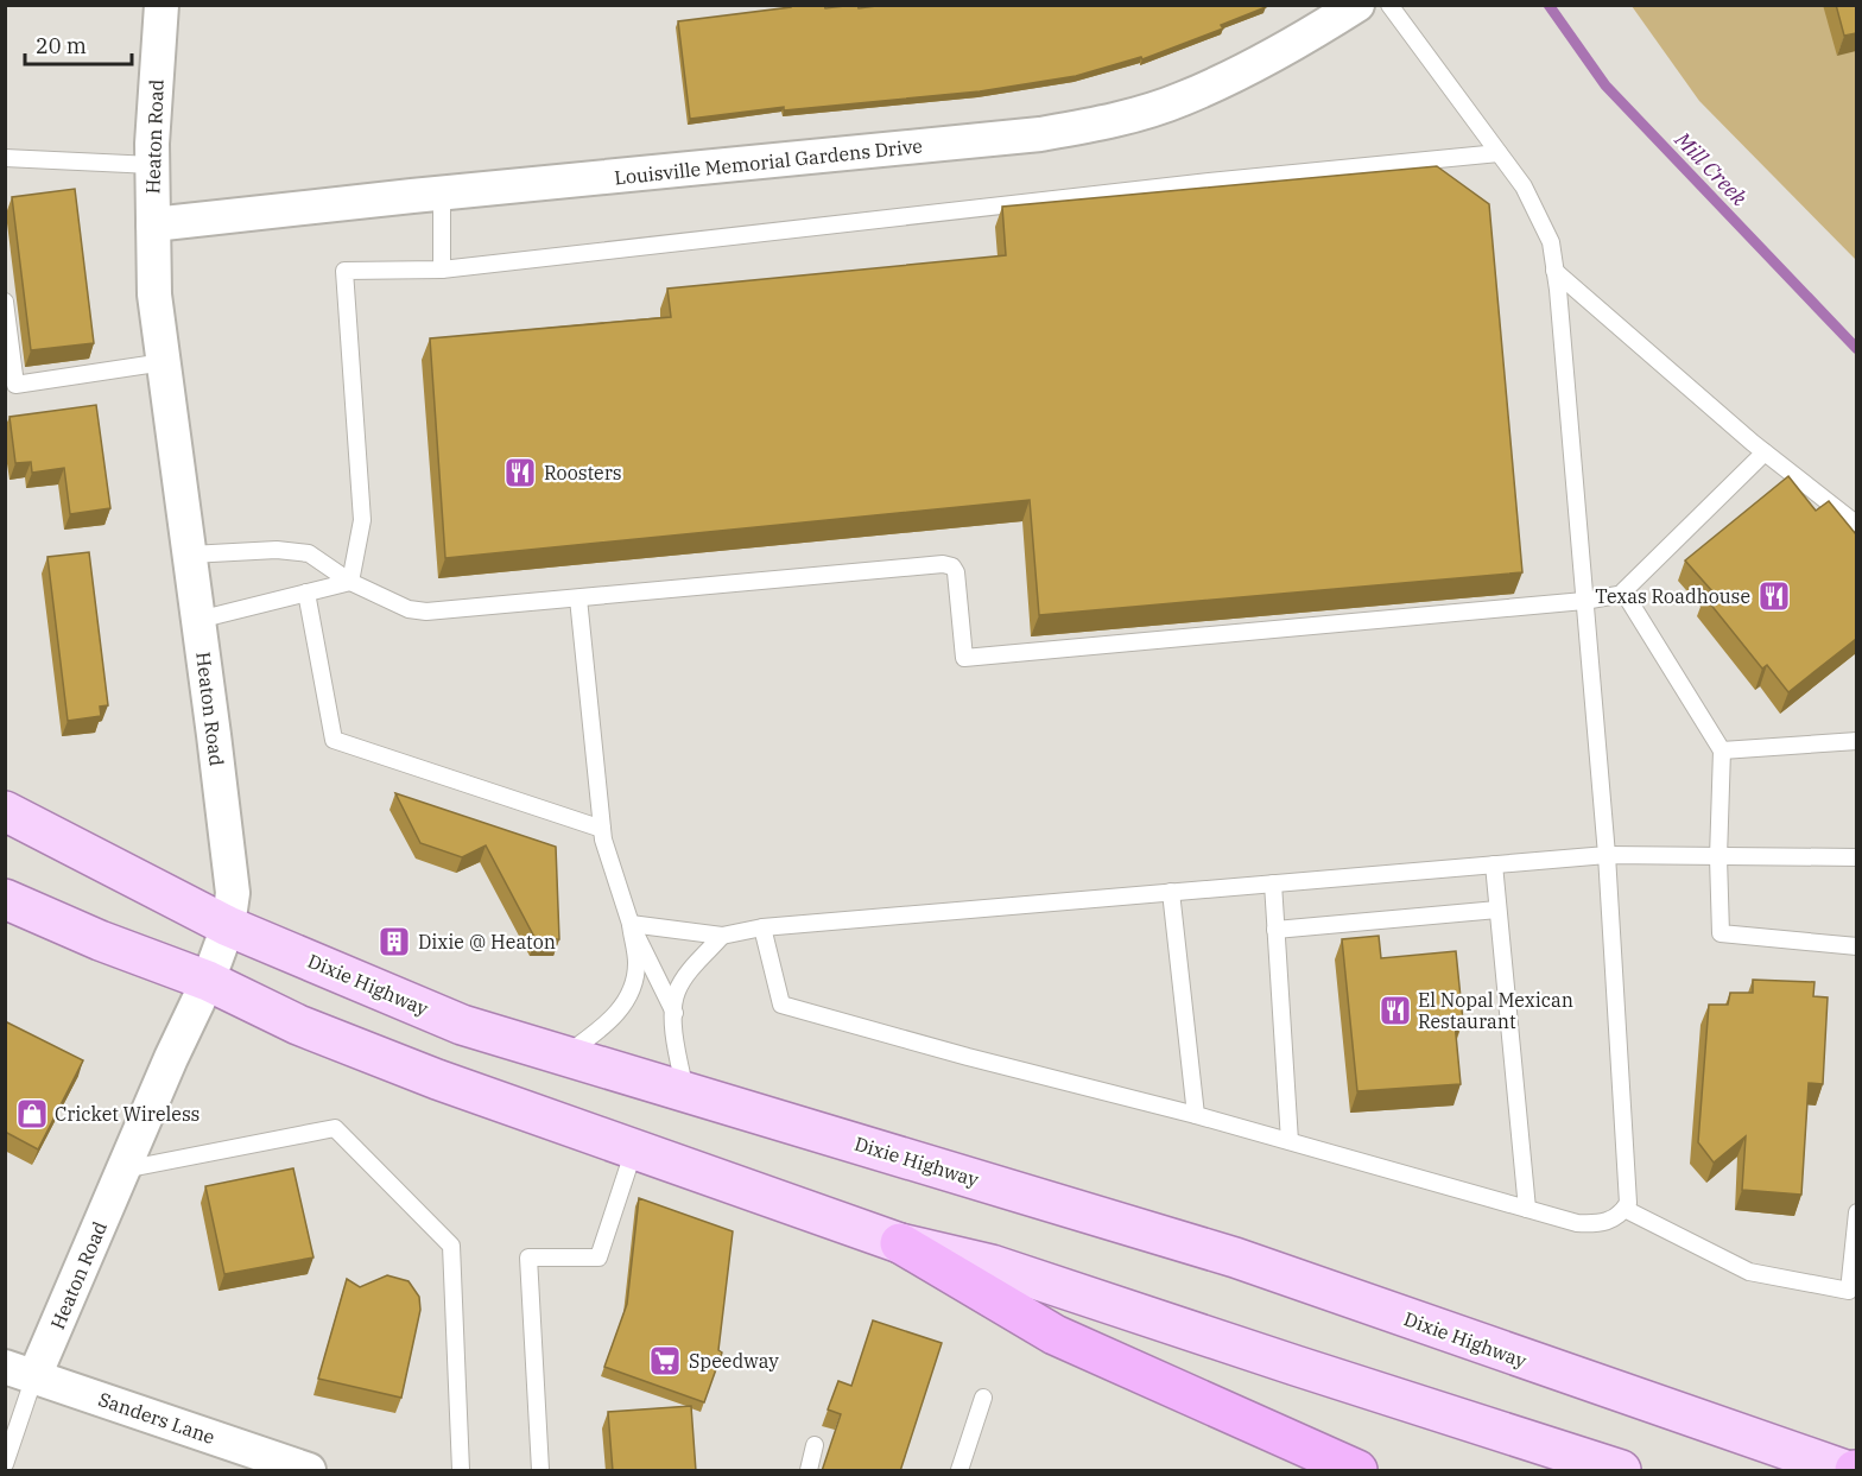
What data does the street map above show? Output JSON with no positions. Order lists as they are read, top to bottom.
{
  "streets": {
    "main road": ["Dixie Highway"],
    "street": ["Heaton Road", "Louisville Memorial Gardens Drive", "Sanders Lane"]
  },
  "crossings": [
    ["Heaton Road", "Louisville Memorial Gardens Drive"],
    ["Heaton Road", "Dixie Highway"],
    ["Heaton Road", "Sanders Lane"]
  ],
  "water": ["Mill Creek"],
  "places": {
    "restaurant": ["Roosters", "Texas Roadhouse", "El Nopal Mexican Restaurant"],
    "building": ["Dixie @ Heaton"],
    "shop": ["Cricket Wireless"],
    "supermarket": ["Speedway"]
  },
  "scale_bar": "20 m"
}
